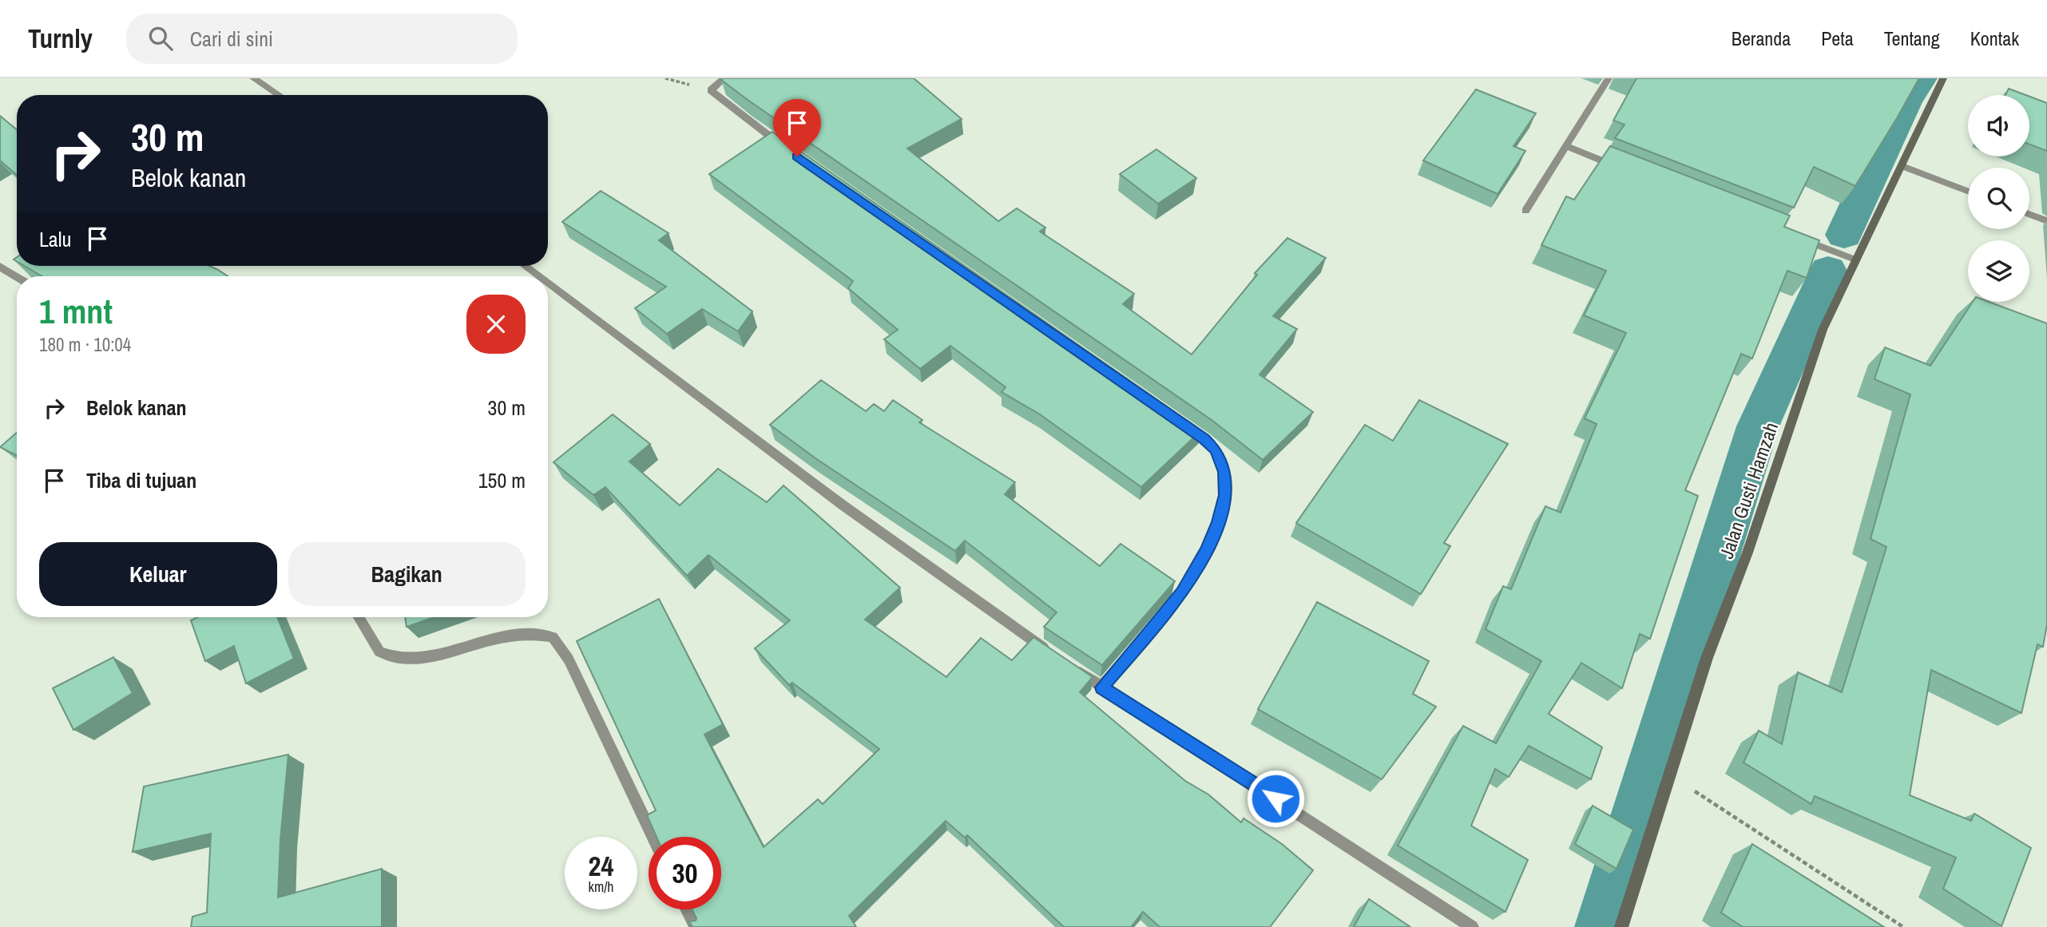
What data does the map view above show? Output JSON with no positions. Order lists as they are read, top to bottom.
{
  "streets": {
    "street": ["Jalan Gusti Hamzah"]
  },
  "page": {
    "header": "Turnly",
    "search": "Cari di sini",
    "nav": [
      "Beranda",
      "Peta",
      "Tentang",
      "Kontak"
    ],
    "turn": ["30 m", "Belok kanan"],
    "then": "Lalu",
    "heading": ["1 mnt", "180 m · 10:04"],
    "list": [
      {
        "name": "Belok kanan",
        "value": "30 m"
      },
      {
        "name": "Tiba di tujuan",
        "value": "150 m"
      }
    ],
    "buttons": ["Keluar", "Bagikan"],
    "speed": "24 km/h",
    "limit": "30"
  }
}
